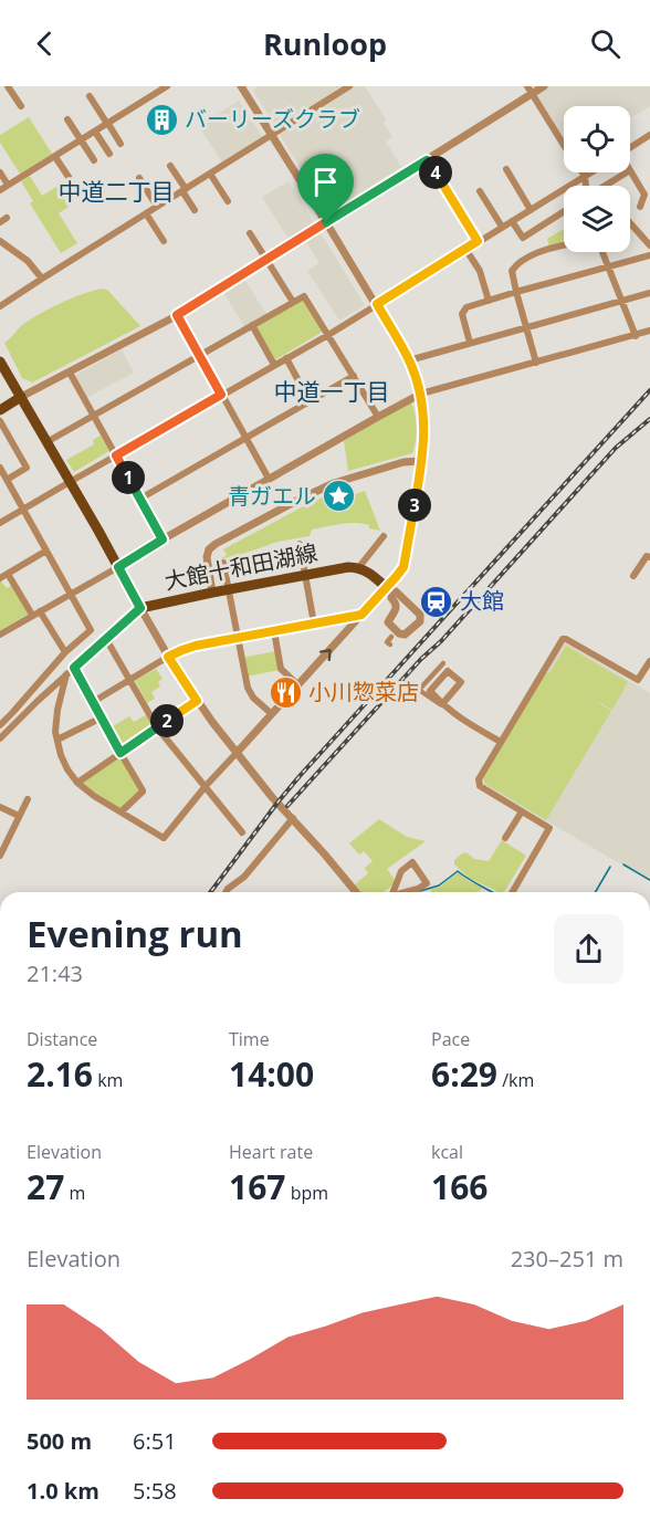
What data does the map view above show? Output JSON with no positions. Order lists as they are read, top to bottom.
{
  "streets": {
    "main road": ["大館十和田湖線"]
  },
  "districts": ["中道二丁目", "中道一丁目"],
  "places": {
    "building": ["バーリーズクラブ"],
    "place": ["青ガエル"],
    "station": ["大館"],
    "restaurant": ["小川惣菜店"]
  },
  "page": {
    "header": "Runloop",
    "pins": [
      "4",
      "1",
      "3",
      "2"
    ],
    "heading": ["Evening run", "21:43"],
    "stats": [
      ["Distance", "2.16 km"],
      ["Time", "14:00"],
      ["Pace", "6:29 /km"],
      ["Elevation", "27 m"],
      ["Heart rate", "167 bpm"],
      ["kcal", "166"]
    ],
    "chart": ["Elevation", "230–251 m"],
    "list": [
      {
        "name": "500 m",
        "note": "6:51"
      },
      {
        "name": "1.0 km",
        "note": "5:58"
      }
    ]
  }
}
